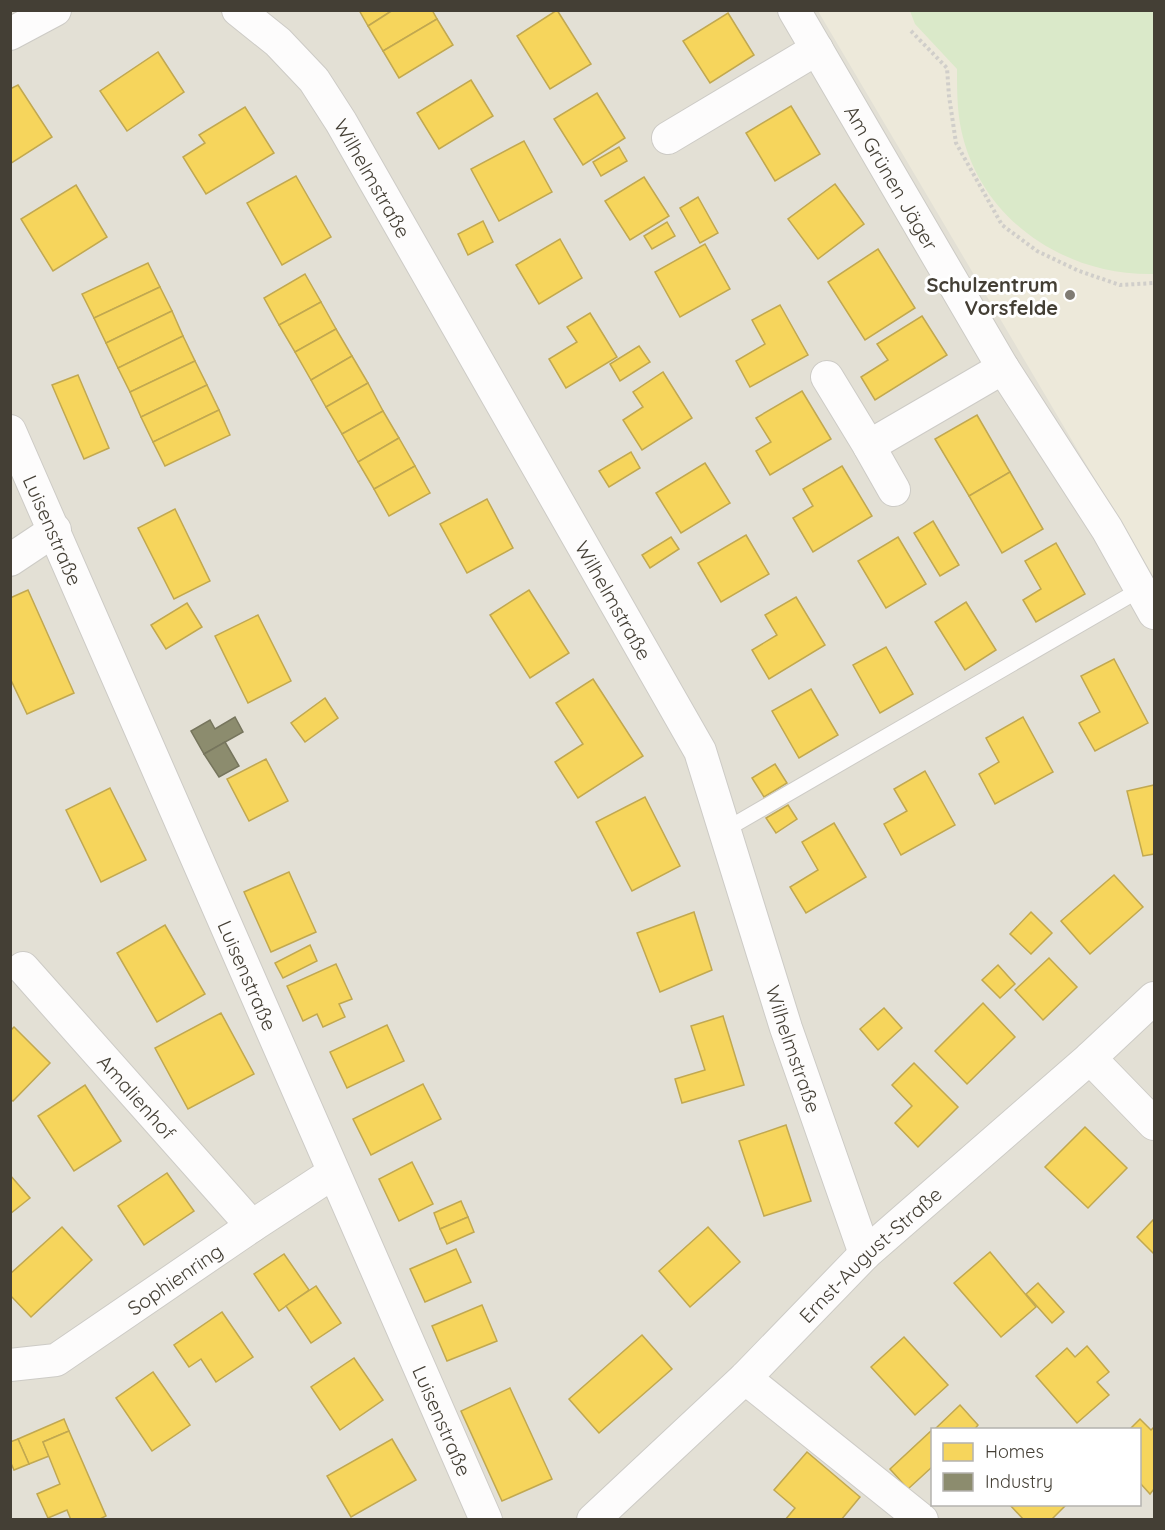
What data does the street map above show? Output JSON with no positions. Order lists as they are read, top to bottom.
{
  "streets": {
    "street": [
      "Wilhelmstraße",
      "Am Grünen Jäger",
      "Luisenstraße",
      "Amalienhof",
      "Ernst-August-Straße",
      "Sophienring"
    ]
  },
  "crossings": [
    ["Wilhelmstraße", "Ernst-August-Straße"],
    ["Luisenstraße", "Sophienring"],
    ["Amalienhof", "Sophienring"]
  ],
  "places": ["Schulzentrum Vorsfelde"],
  "legend": ["Homes", "Industry"]
}
